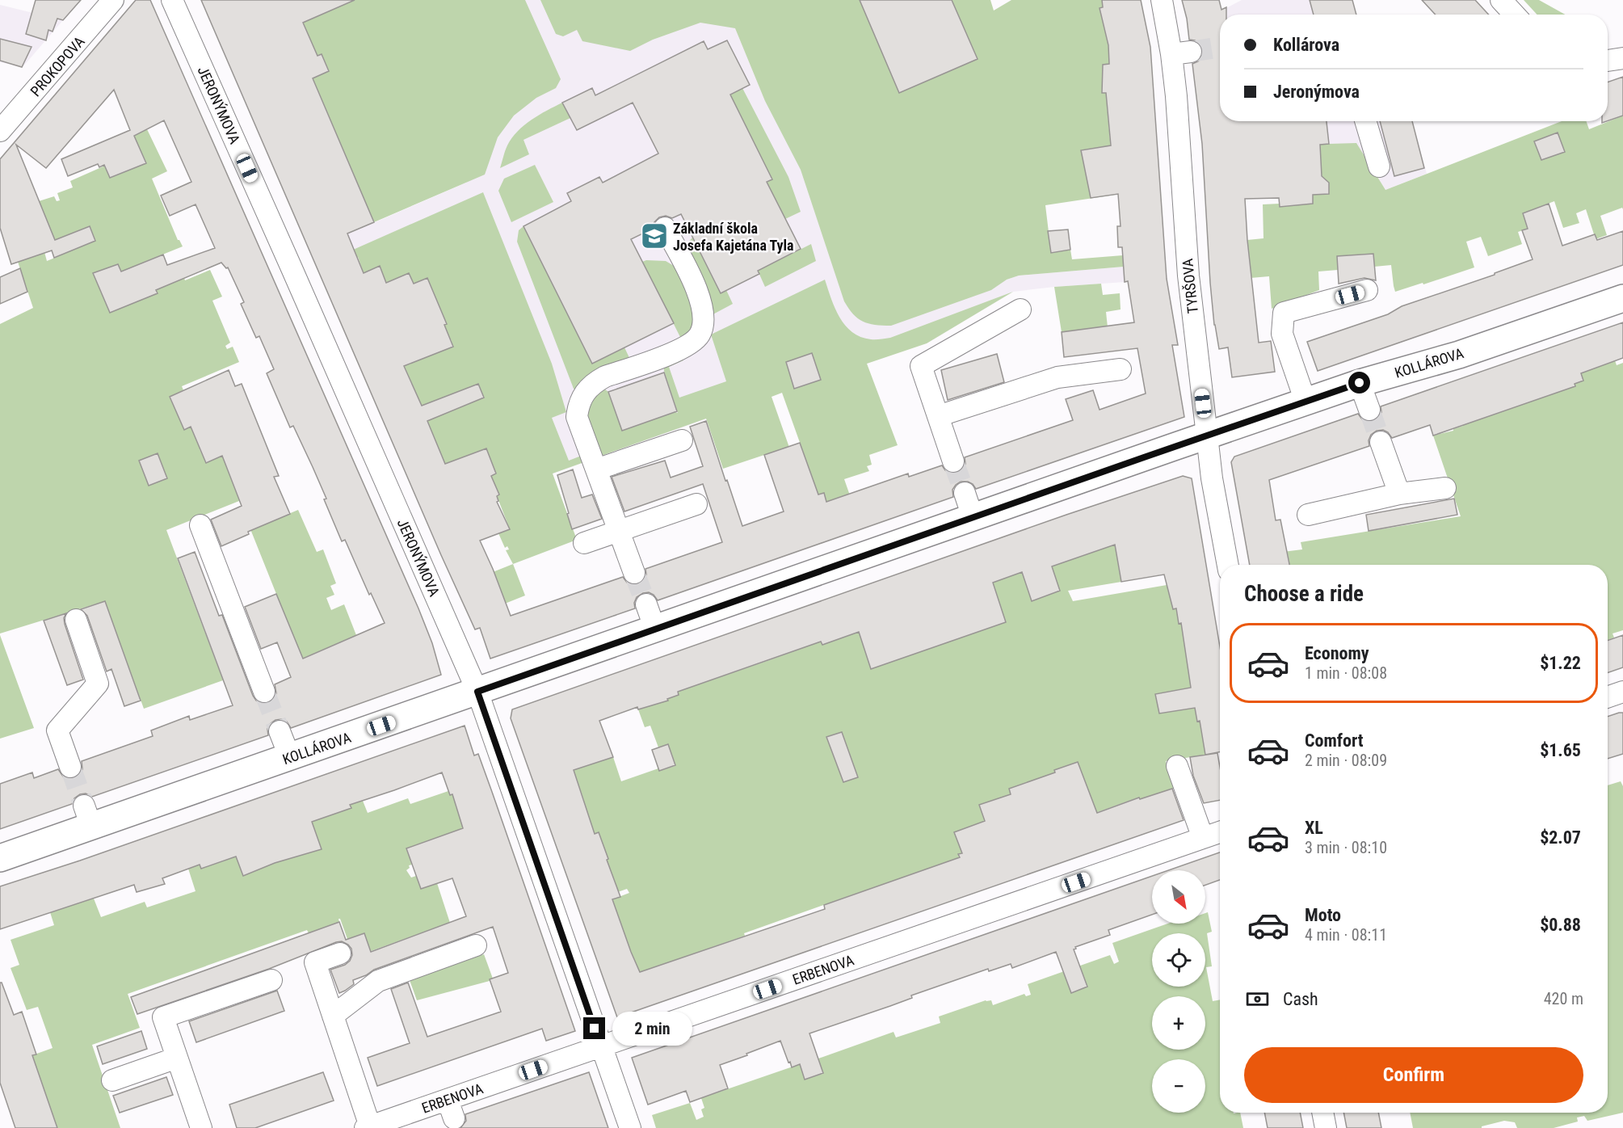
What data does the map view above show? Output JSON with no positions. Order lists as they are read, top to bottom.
{
  "streets": {
    "main road": ["KOLLÁROVA"],
    "street": [
      "PROKOPOVA",
      "JERONÝMOVA",
      "TYRŠOVA",
      "ERBENOVA"
    ]
  },
  "crossings": [
    ["JERONÝMOVA", "KOLLÁROVA"],
    ["JERONÝMOVA", "ERBENOVA"],
    ["TYRŠOVA", "KOLLÁROVA"]
  ],
  "places": {
    "school or university": ["Základní škola Josefa Kajetána Tyla"]
  },
  "north": "bottom right",
  "page": {
    "banner": ["Kollárova", "Jeronýmova"],
    "heading": "Choose a ride",
    "list": [
      {
        "name": "Economy",
        "note": "1 min · 08:08",
        "value": "$1.22"
      },
      {
        "name": "Comfort",
        "note": "2 min · 08:09",
        "value": "$1.65"
      },
      {
        "name": "XL",
        "note": "3 min · 08:10",
        "value": "$2.07"
      },
      {
        "name": "Moto",
        "note": "4 min · 08:11",
        "value": "$0.88"
      }
    ],
    "map_buttons": ["+", "−"],
    "pay": ["Cash", "420 m"],
    "bubble": "2 min",
    "buttons": "Confirm"
  }
}
